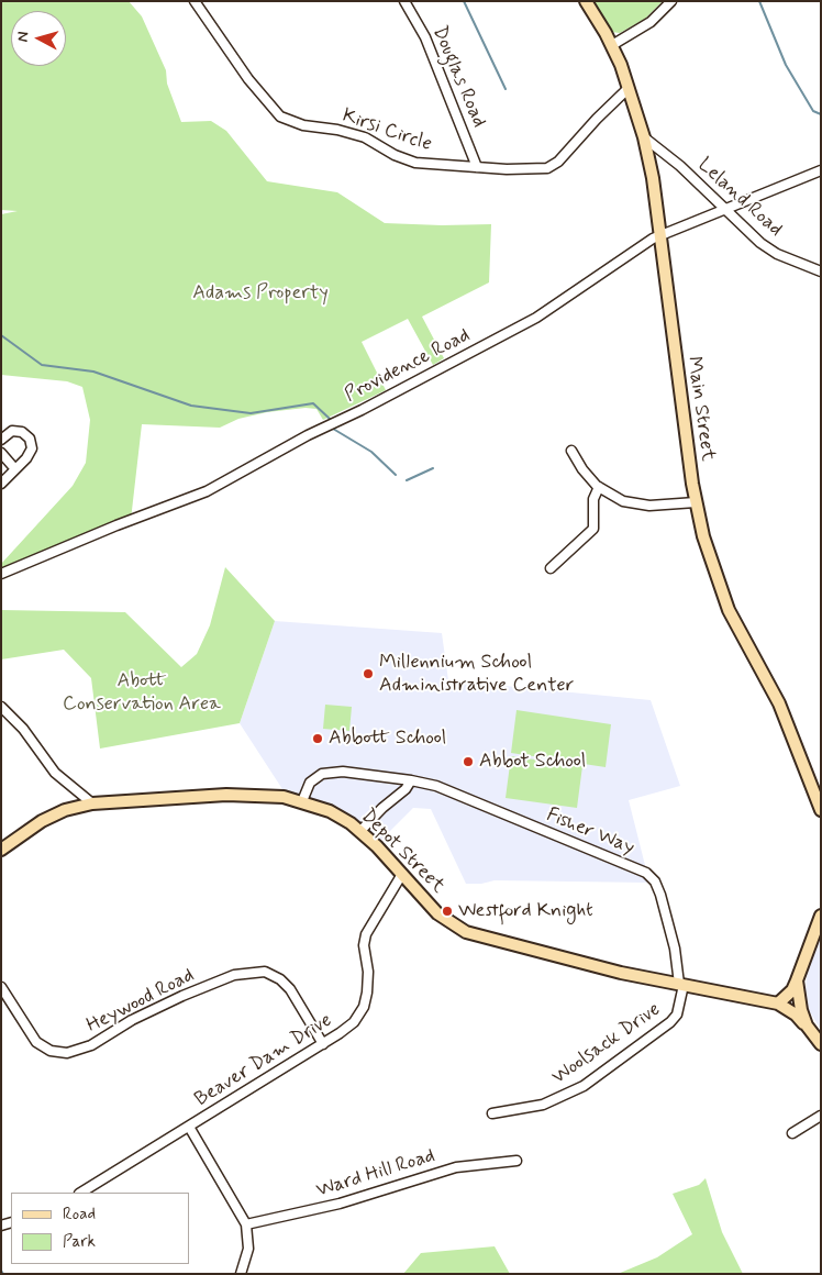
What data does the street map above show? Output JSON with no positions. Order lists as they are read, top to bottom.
{
  "streets": {
    "main road": ["Main Street", "Depot Street"],
    "street": [
      "Douglas Road",
      "Kirsi Circle",
      "Leland Road",
      "Providence Road",
      "Fisher Way",
      "Heywood Road",
      "Woolsack Drive",
      "Beaver Dam Drive",
      "Ward Hill Road"
    ]
  },
  "crossings": [
    ["Douglas Road", "Kirsi Circle"],
    ["Kirsi Circle", "Main Street"],
    ["Leland Road", "Providence Road"],
    ["Leland Road", "Main Street"],
    ["Providence Road", "Main Street"],
    ["Fisher Way", "Depot Street"],
    ["Fisher Way", "Woolsack Drive"],
    ["Depot Street", "Woolsack Drive"],
    ["Depot Street", "Beaver Dam Drive"],
    ["Heywood Road", "Beaver Dam Drive"]
  ],
  "parks": ["Adams Property", "Abott Conservation Area"],
  "places": [
    "Millennium School Administrative Center",
    "Abbott School",
    "Abbot School",
    "Westford Knight"
  ],
  "legend": ["Road", "Park"],
  "north": "left"
}
